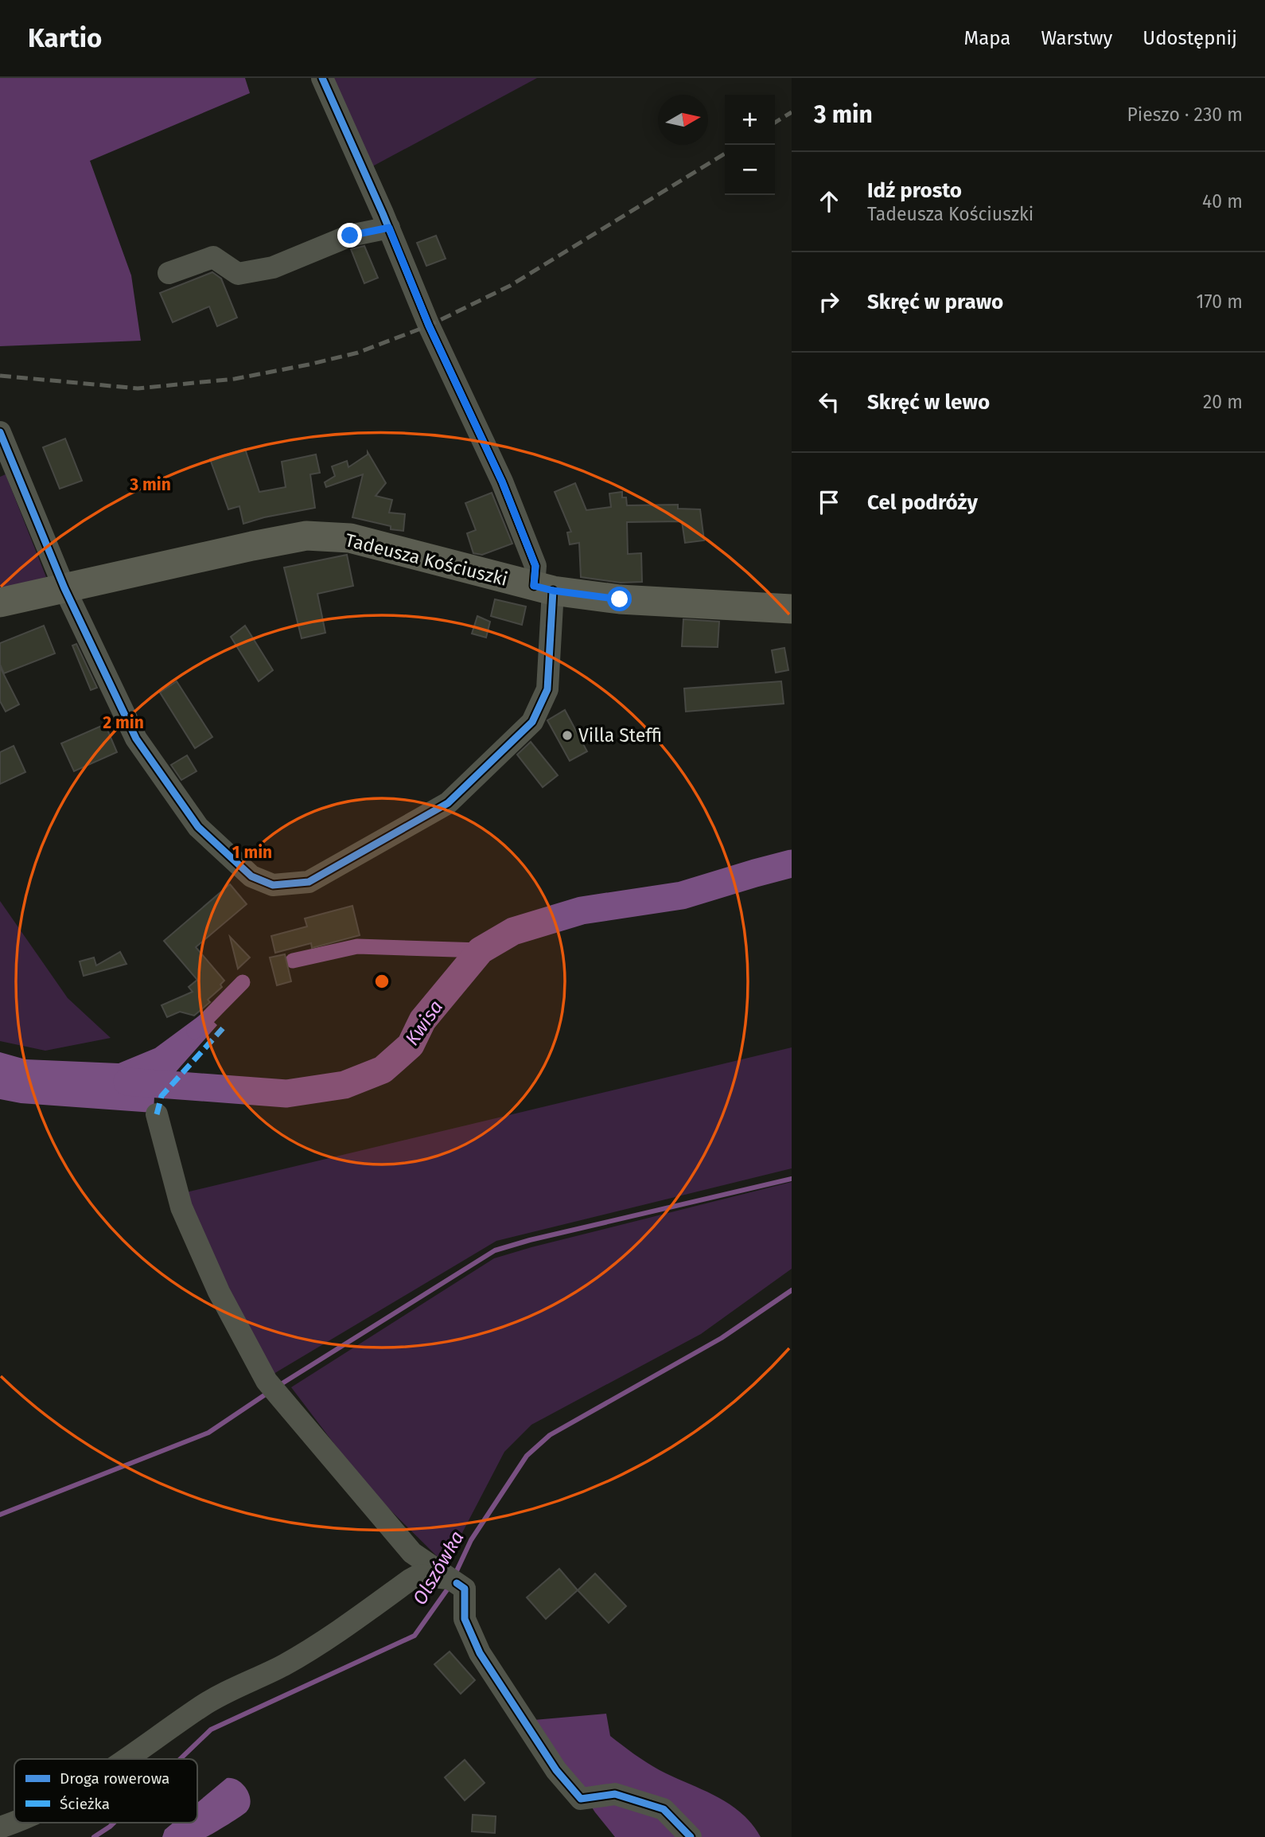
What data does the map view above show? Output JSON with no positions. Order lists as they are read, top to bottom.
{
  "streets": {
    "main road": ["Tadeusza Kościuszki"]
  },
  "water": ["Kwisa", "Olszówka"],
  "places": ["Villa Steffi"],
  "legend": ["Droga rowerowa", "Ścieżka"],
  "north": "right",
  "page": {
    "header": "Kartio",
    "nav": ["Mapa", "Warstwy", "Udostępnij"],
    "heading": ["3 min", "Pieszo · 230 m"],
    "map_buttons": ["+", "−"],
    "list": [
      ["Idź prosto", "Tadeusza Kościuszki", "40 m"],
      ["Skręć w prawo", "170 m"],
      ["Skręć w lewo", "20 m"],
      "Cel podróży"
    ]
  },
  "rings": ["3 min", "2 min", "1 min"]
}
